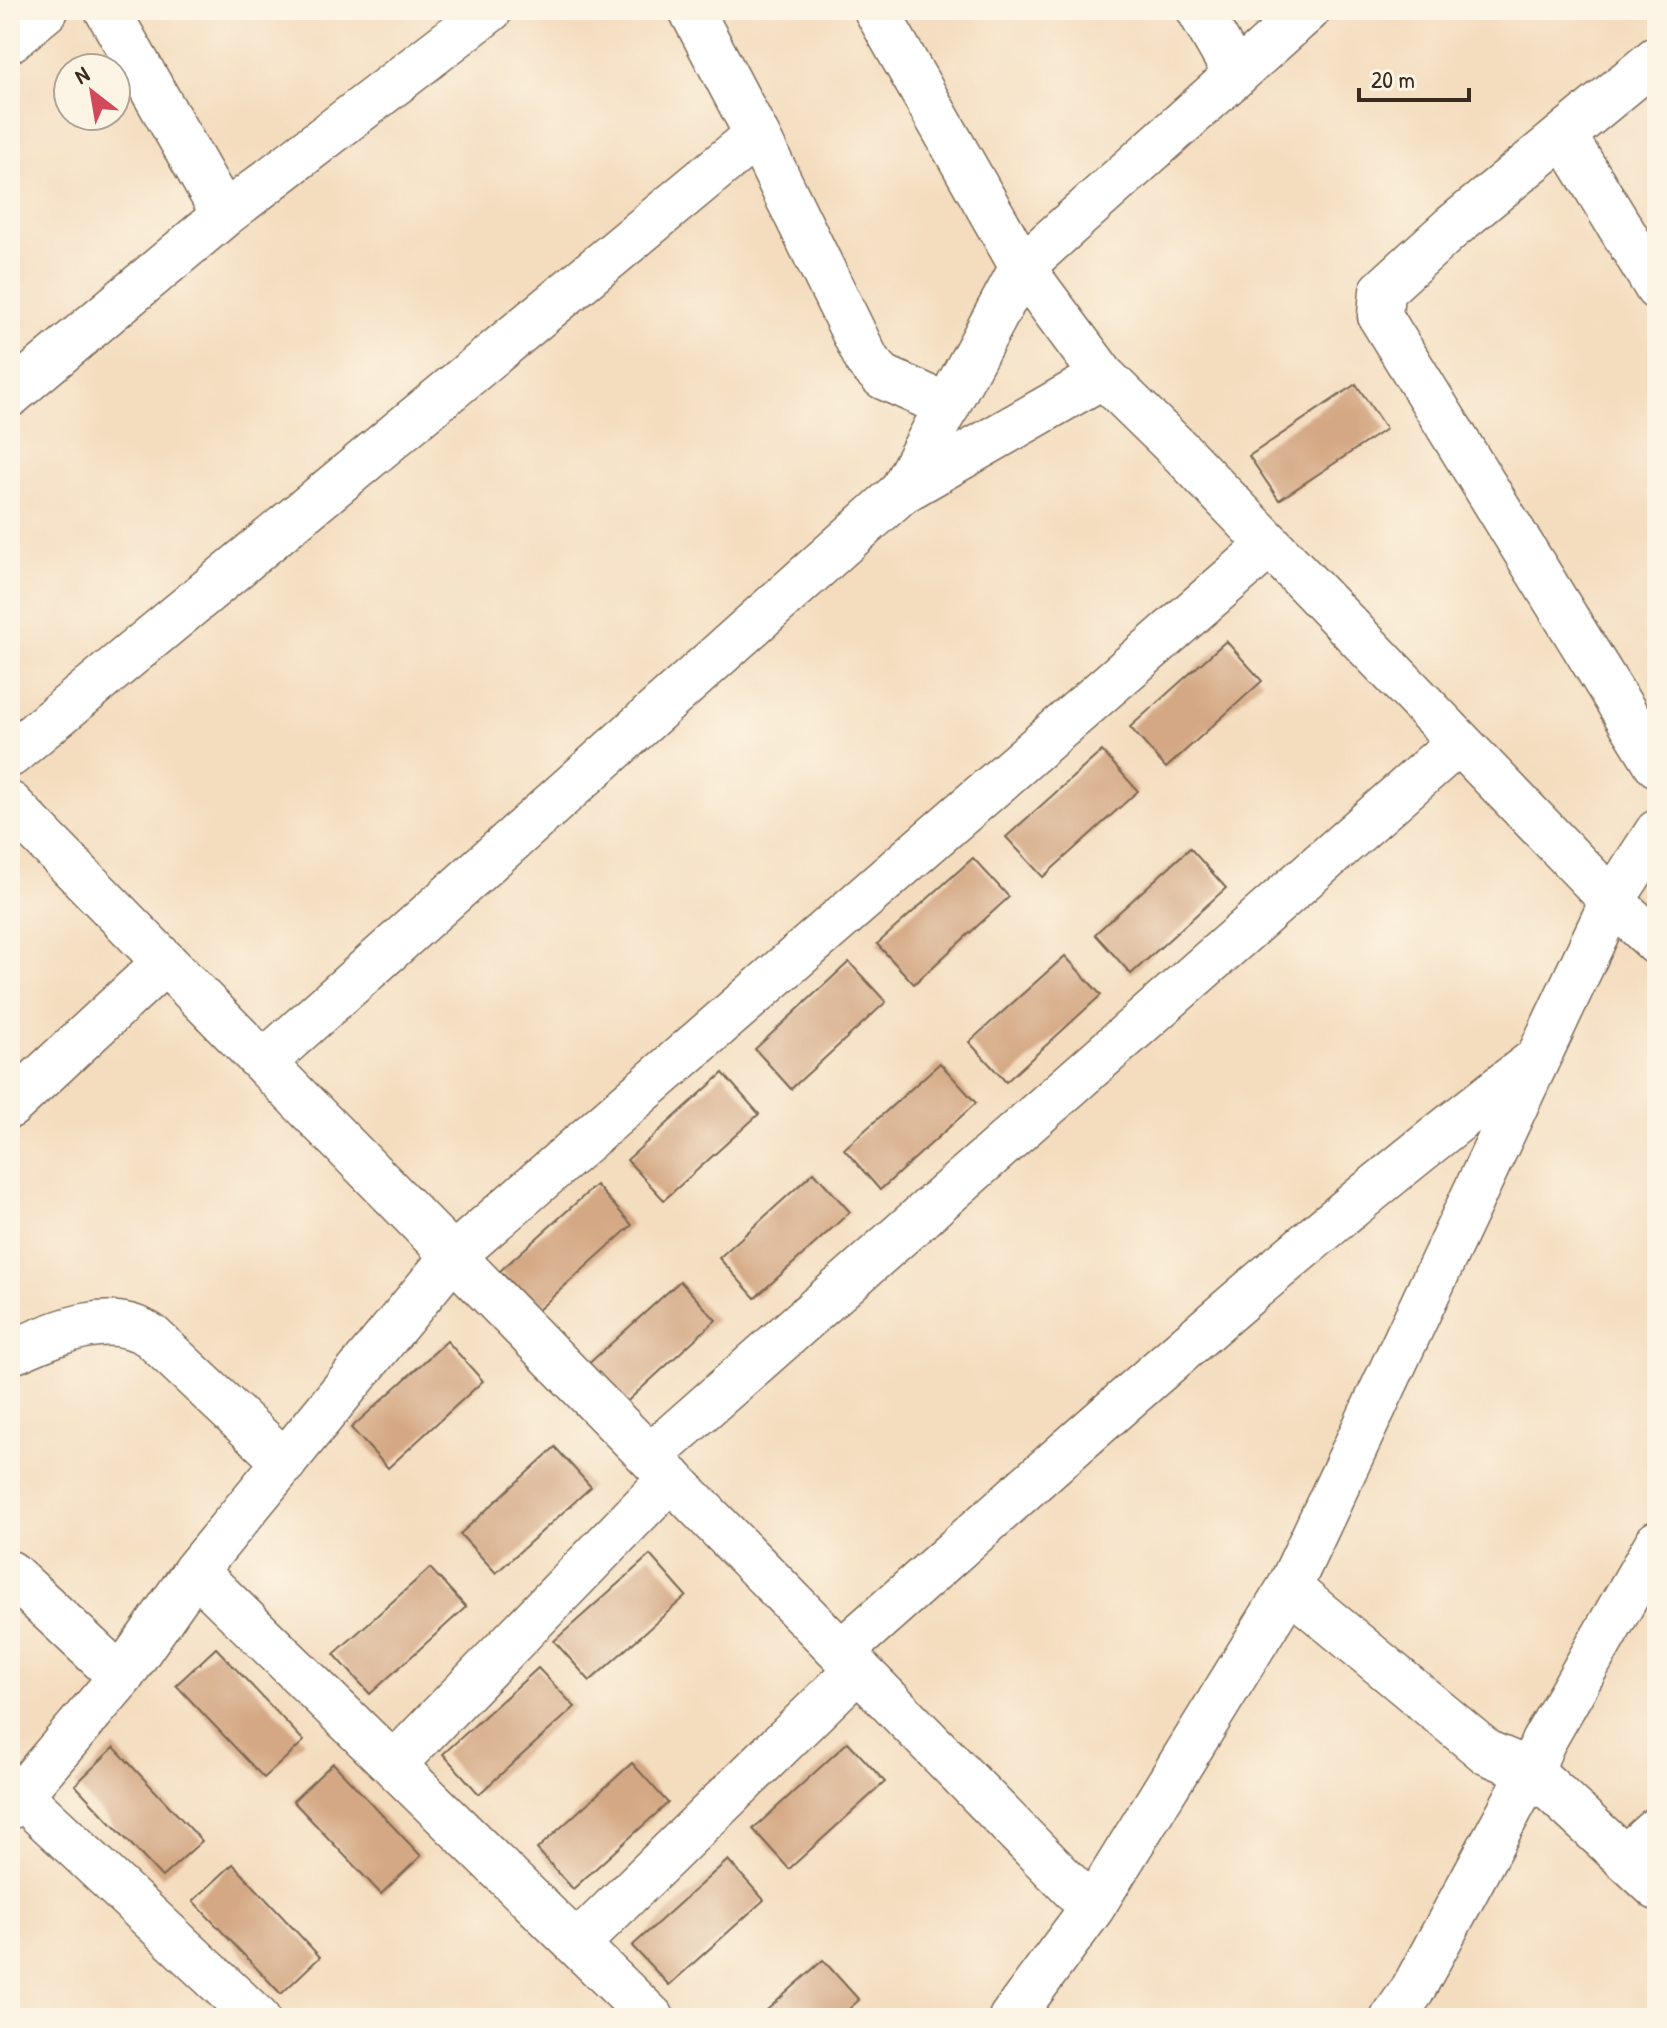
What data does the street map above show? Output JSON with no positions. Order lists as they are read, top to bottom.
{
  "scale_bar": "20 m",
  "north": "top left"
}
